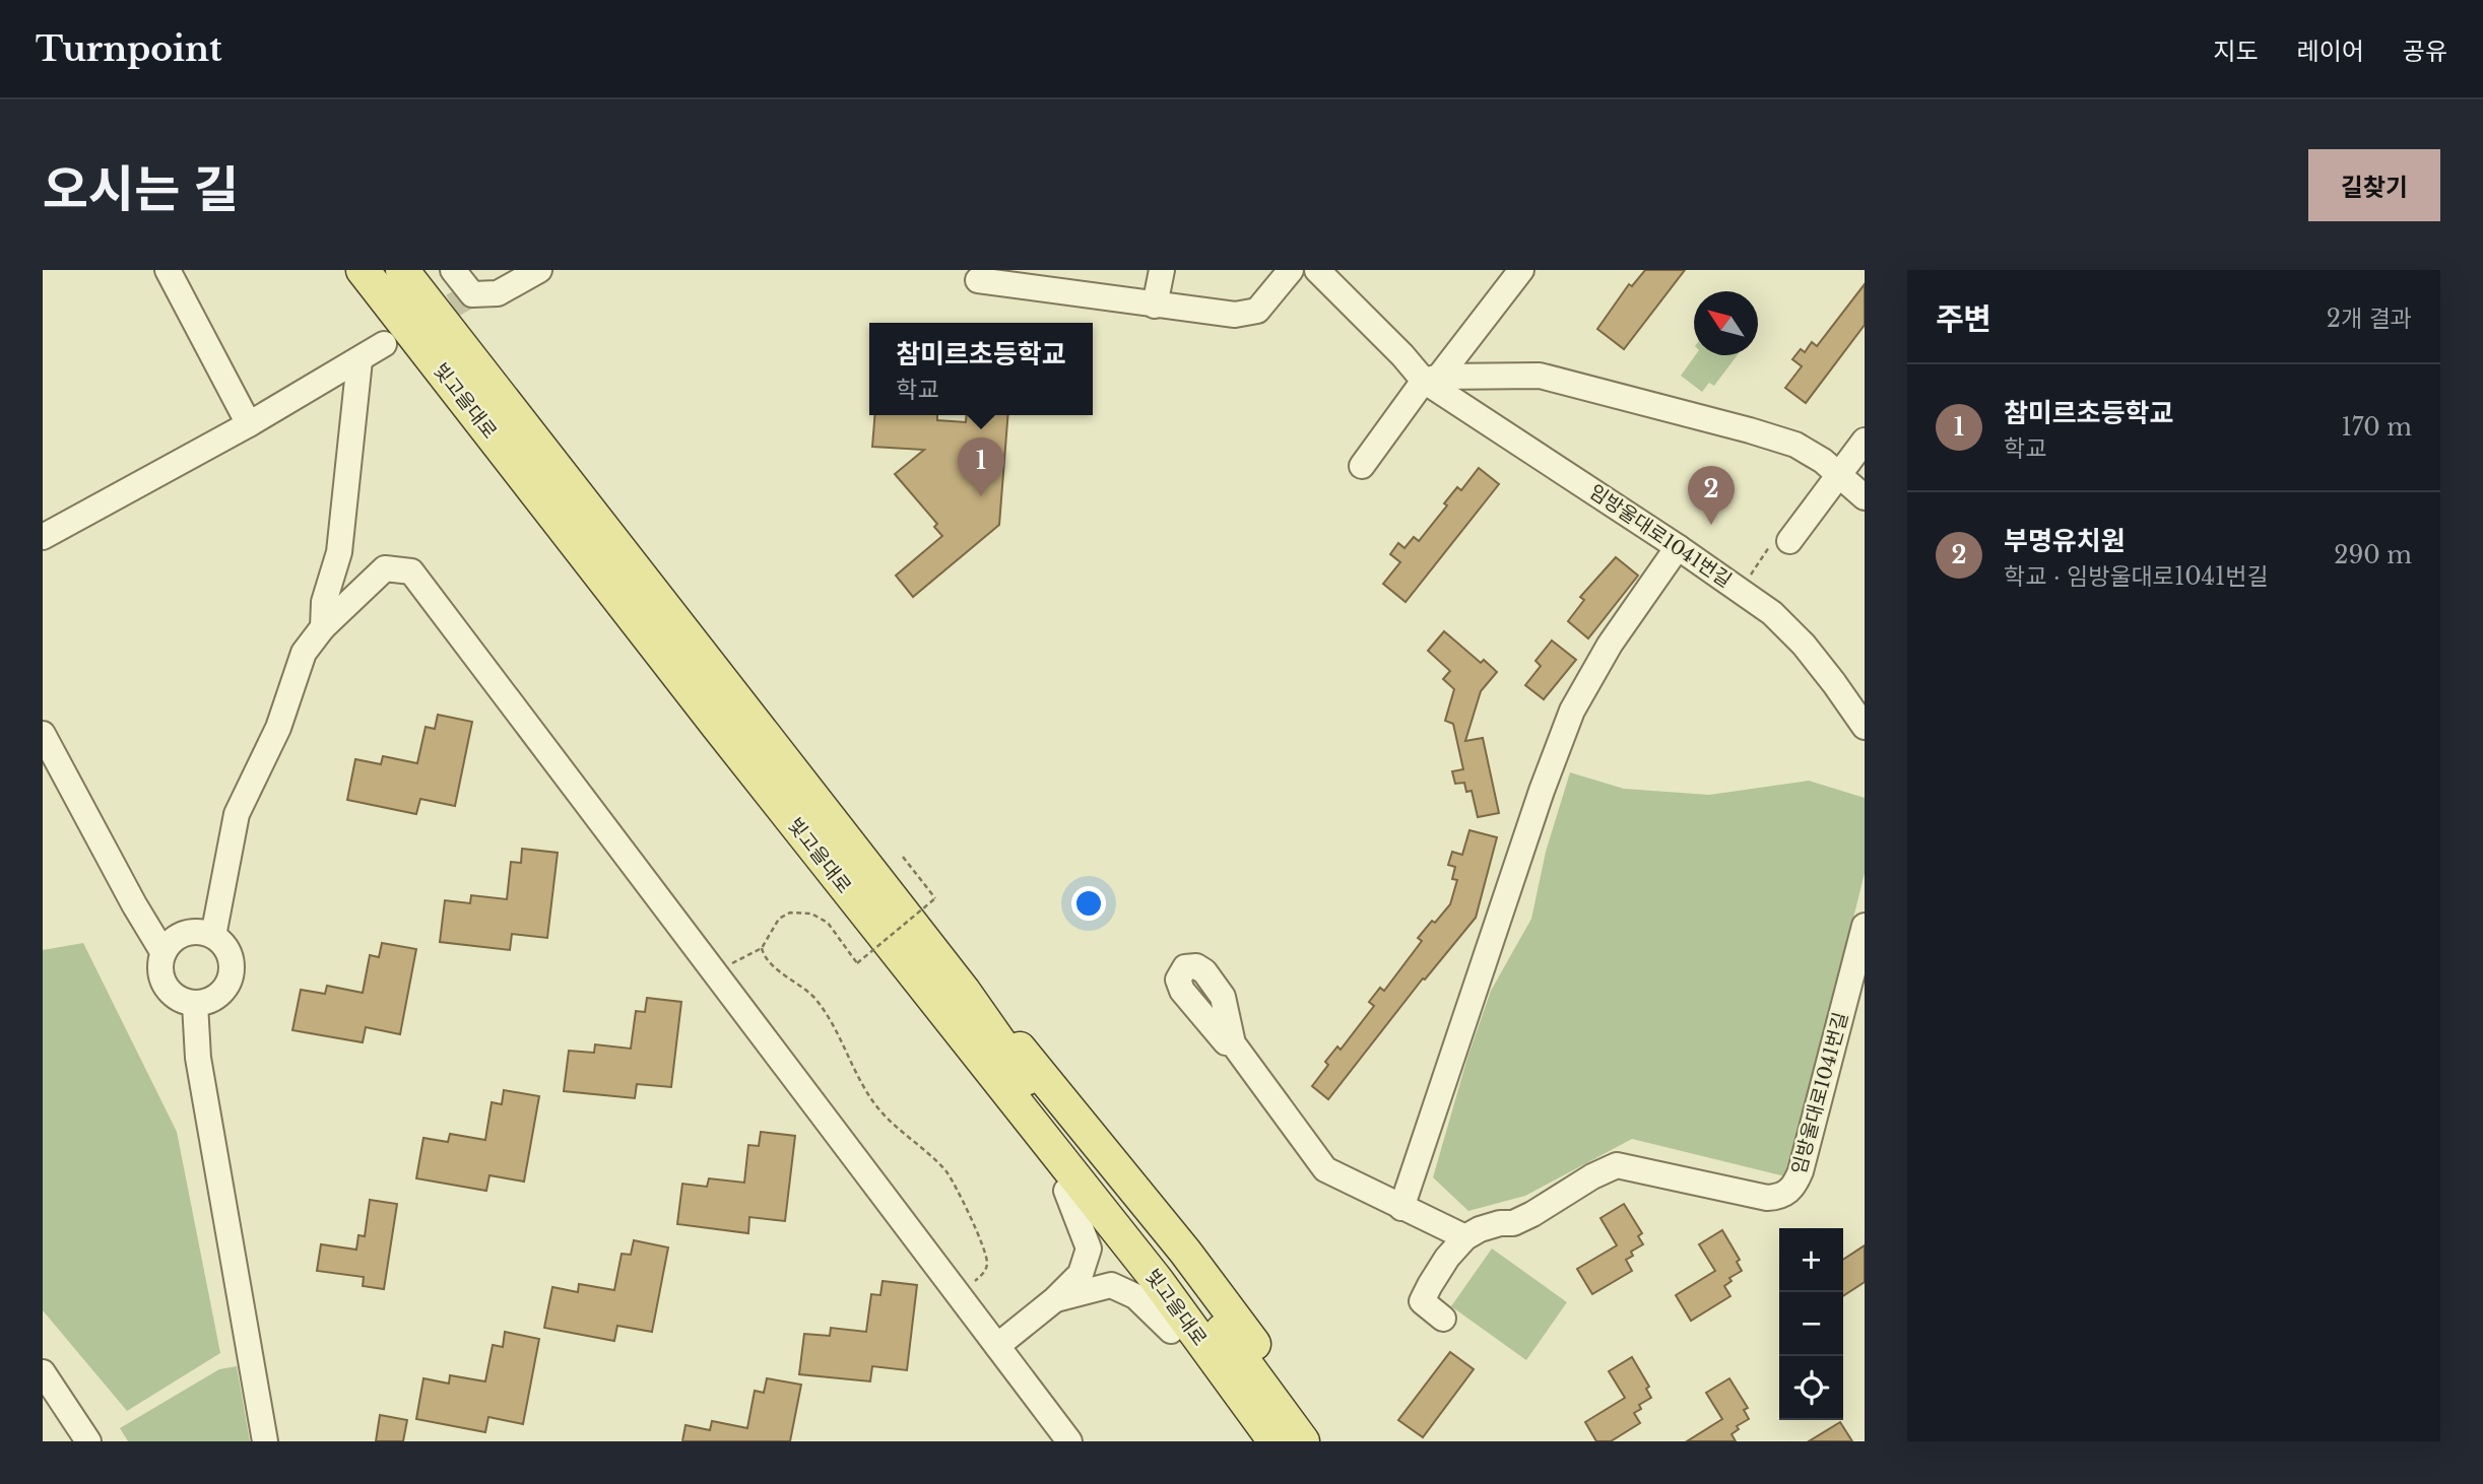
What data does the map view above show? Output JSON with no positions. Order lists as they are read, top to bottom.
{
  "streets": {
    "main road": ["빛고을대로"],
    "street": ["임방울대로1041번길"]
  },
  "north": "top left",
  "page": {
    "header": "Turnpoint",
    "nav": ["지도", "레이어", "공유"],
    "title": "오시는 길",
    "buttons": "길찾기",
    "heading": ["주변", "2개 결과"],
    "popup": ["참미르초등학교", "학교"],
    "list": [
      {
        "mark": "1",
        "name": "참미르초등학교",
        "note": "학교",
        "value": "170 m"
      },
      {
        "mark": "2",
        "name": "부명유치원",
        "note": "학교 · 임방울대로1041번길",
        "value": "290 m"
      }
    ],
    "pins": ["1", "2"],
    "map_buttons": ["+", "−"]
  }
}
